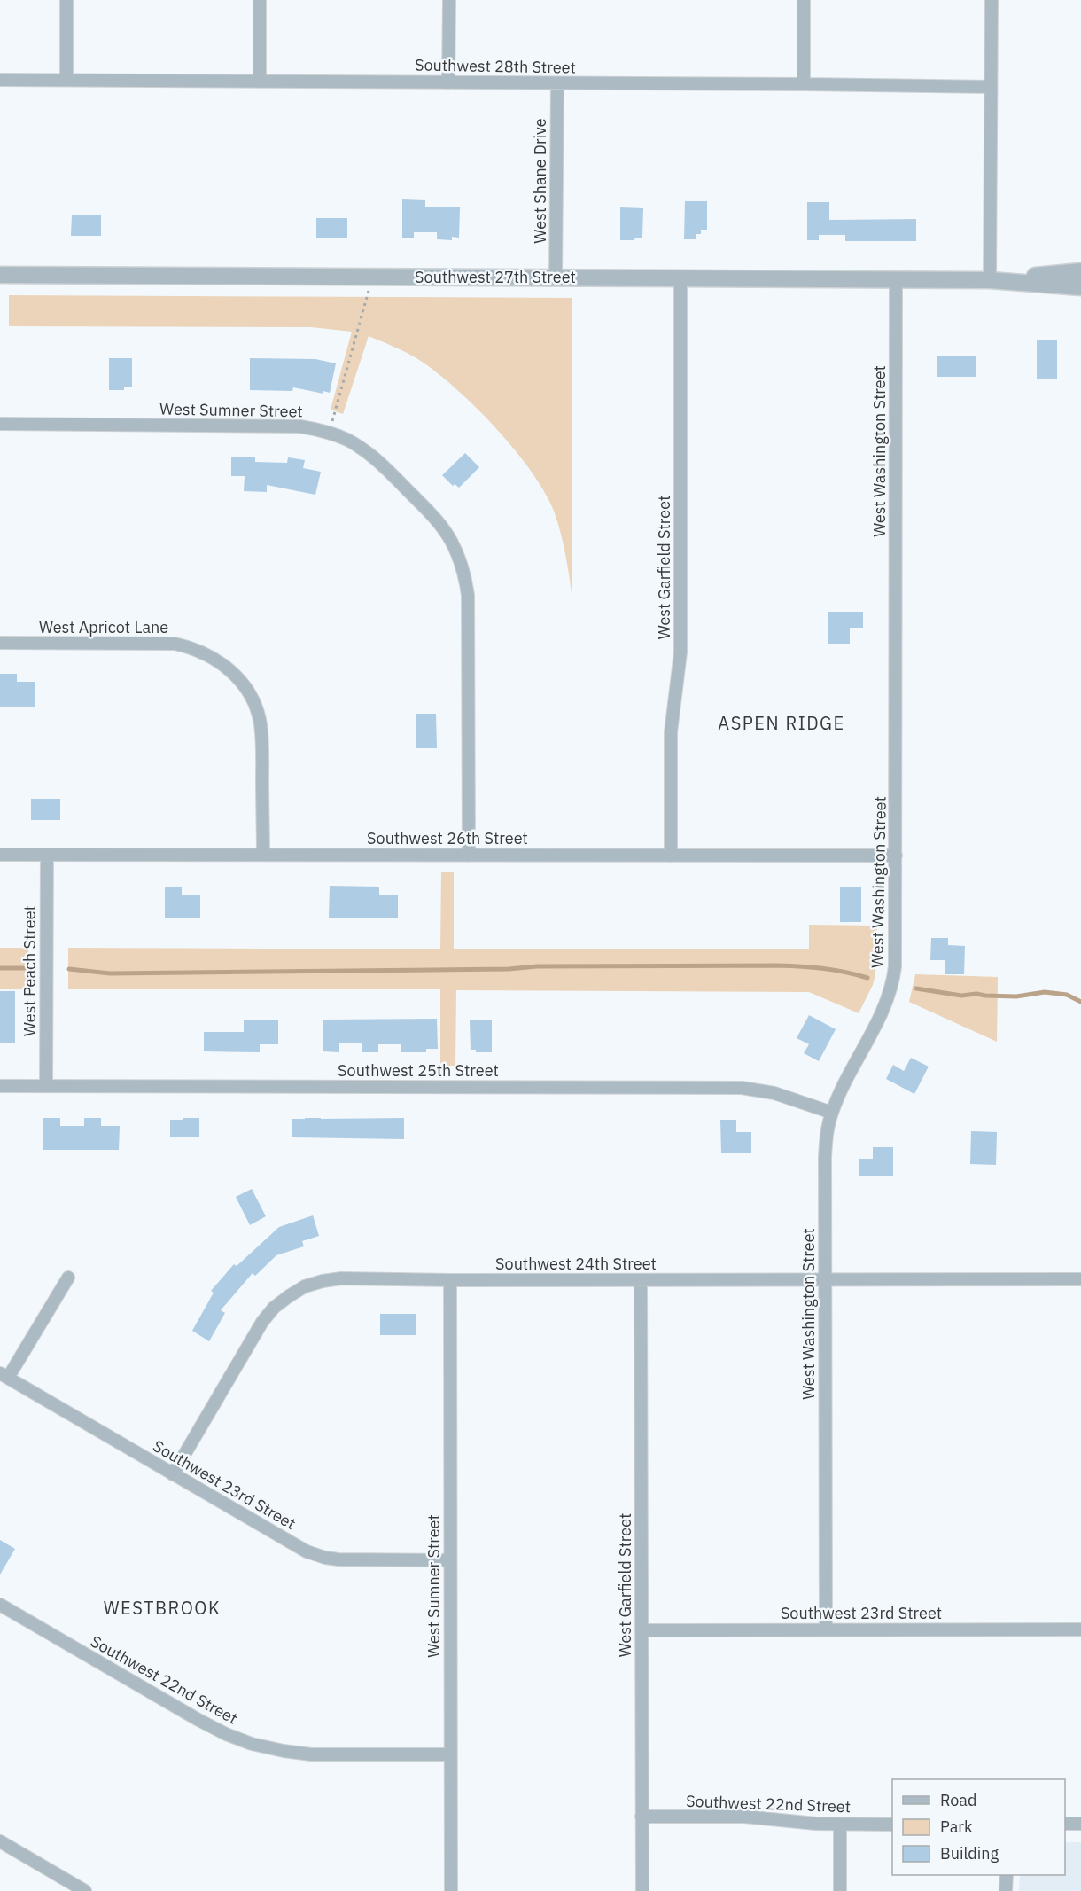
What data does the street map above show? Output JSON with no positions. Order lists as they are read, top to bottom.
{
  "streets": {
    "street": [
      "Southwest 28th Street",
      "West Shane Drive",
      "Southwest 27th Street",
      "West Sumner Street",
      "West Washington Street",
      "West Garfield Street",
      "West Apricot Lane",
      "Southwest 26th Street",
      "West Peach Street",
      "Southwest 25th Street",
      "Southwest 24th Street",
      "Southwest 23rd Street",
      "Southwest 22nd Street"
    ]
  },
  "crossings": [
    ["Southwest 28th Street", "West Shane Drive"],
    ["West Shane Drive", "Southwest 27th Street"],
    ["Southwest 27th Street", "West Washington Street"],
    ["Southwest 27th Street", "West Garfield Street"],
    ["West Sumner Street", "Southwest 26th Street"],
    ["West Sumner Street", "Southwest 24th Street"],
    ["West Sumner Street", "Southwest 23rd Street"],
    ["West Sumner Street", "Southwest 22nd Street"],
    ["West Washington Street", "Southwest 26th Street"],
    ["West Washington Street", "Southwest 25th Street"],
    ["West Washington Street", "Southwest 24th Street"],
    ["West Washington Street", "Southwest 23rd Street"],
    ["West Garfield Street", "Southwest 26th Street"],
    ["West Garfield Street", "Southwest 24th Street"],
    ["West Garfield Street", "Southwest 23rd Street"],
    ["West Garfield Street", "Southwest 22nd Street"],
    ["West Apricot Lane", "Southwest 26th Street"],
    ["Southwest 26th Street", "West Peach Street"],
    ["West Peach Street", "Southwest 25th Street"],
    ["Southwest 24th Street", "Southwest 23rd Street"]
  ],
  "districts": ["ASPEN RIDGE", "WESTBROOK"],
  "legend": ["Road", "Park", "Building"]
}
